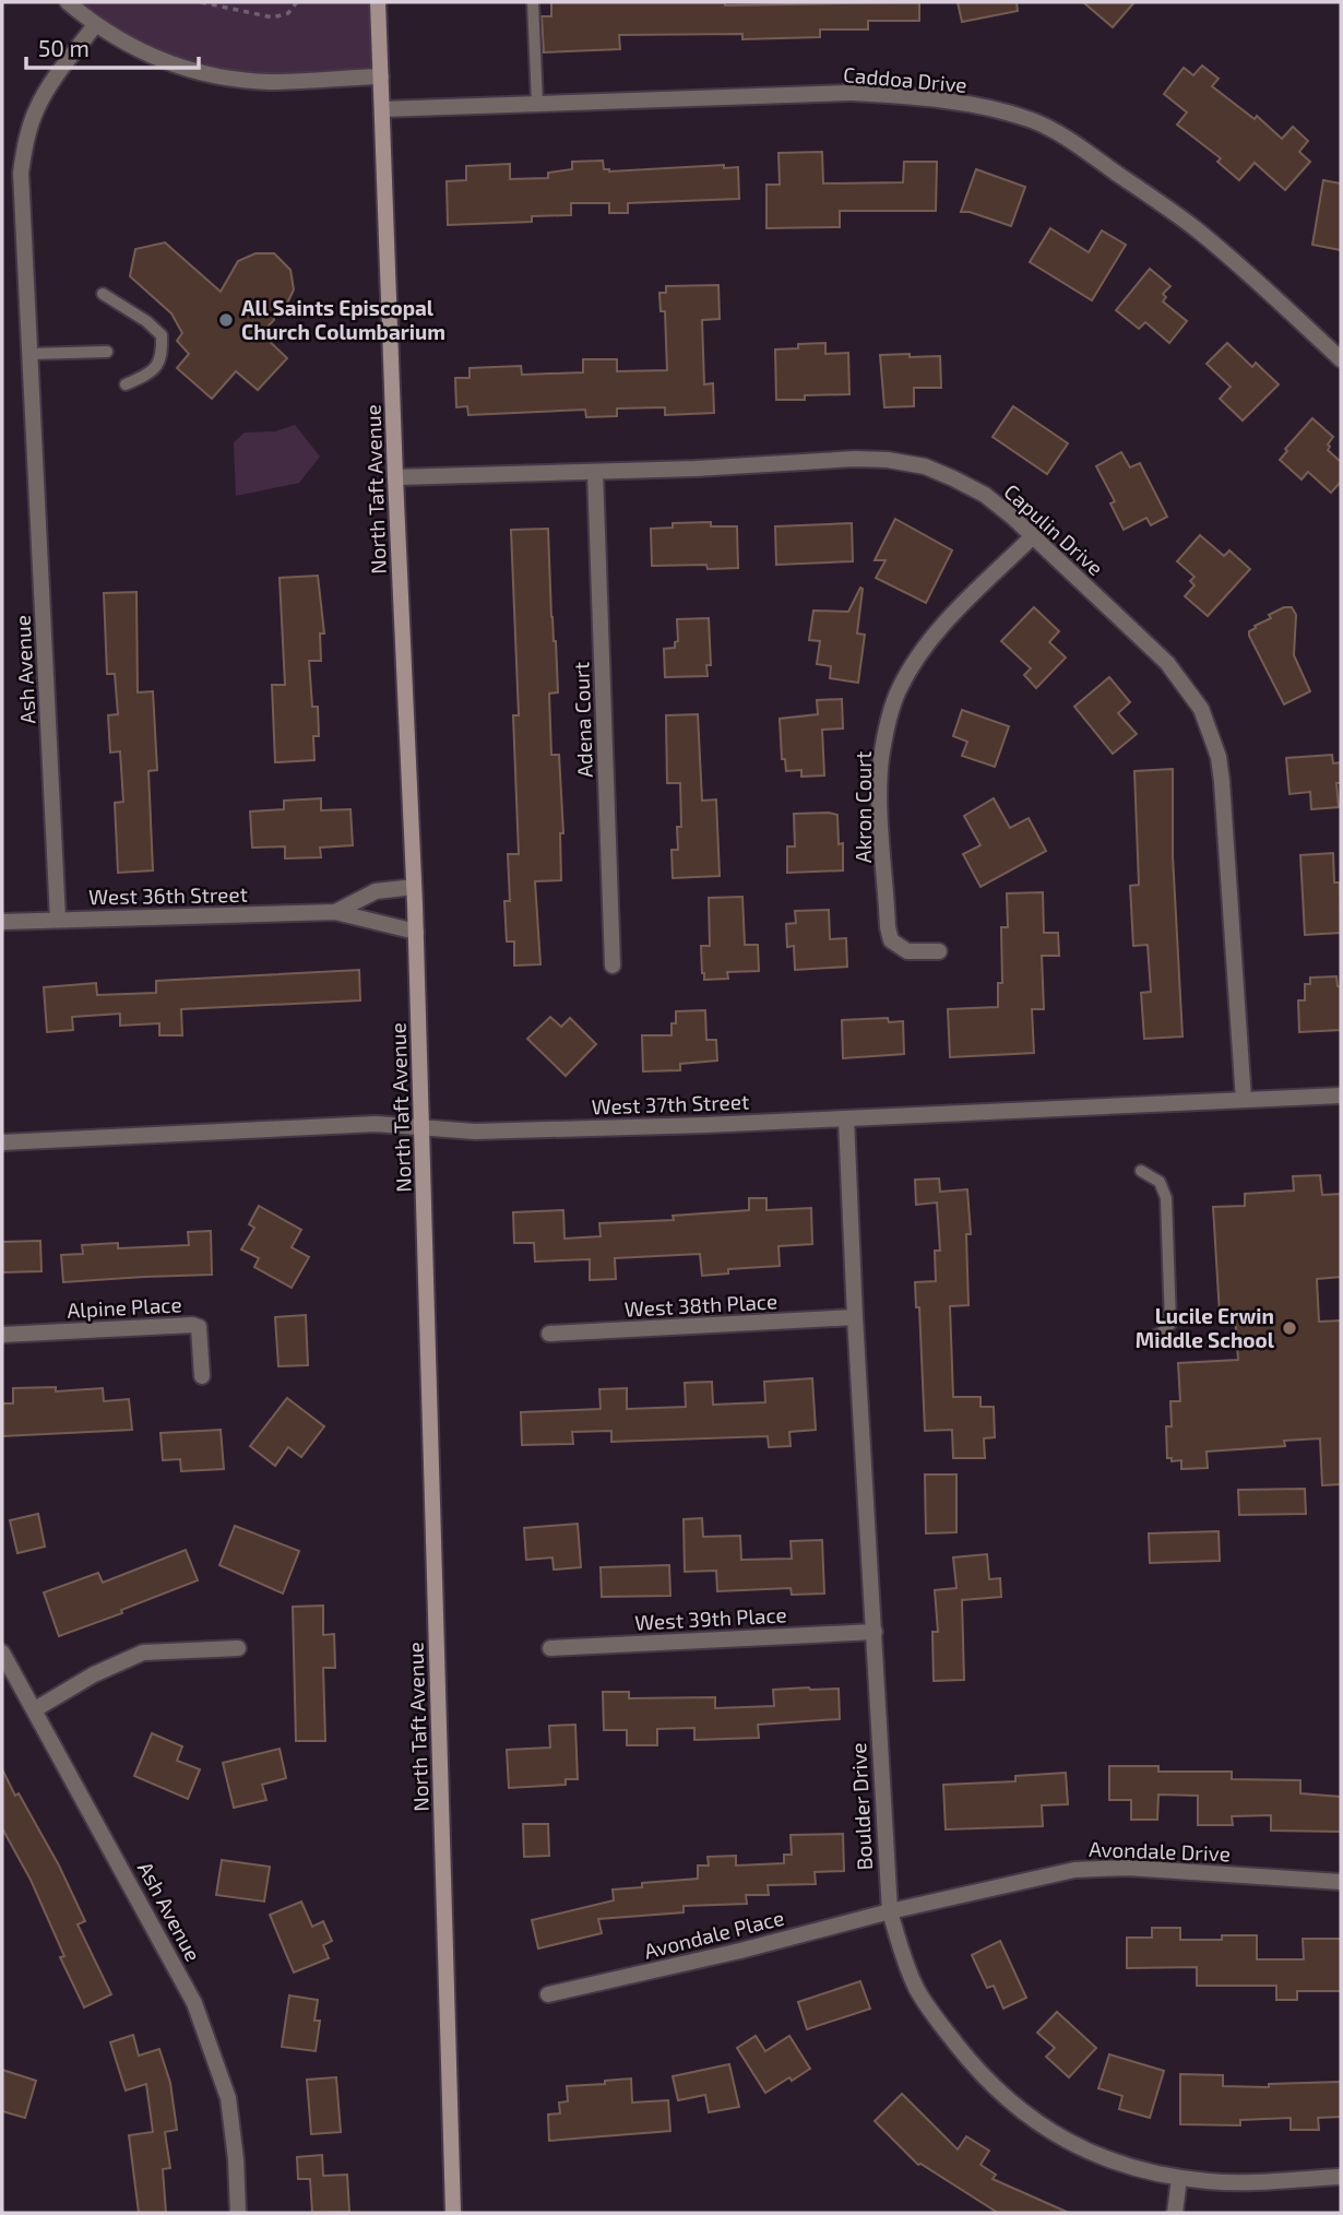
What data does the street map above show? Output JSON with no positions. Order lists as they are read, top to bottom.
{
  "streets": {
    "main road": ["North Taft Avenue"],
    "street": [
      "Caddoa Drive",
      "Capulin Drive",
      "Ash Avenue",
      "Adena Court",
      "Akron Court",
      "West 36th Street",
      "West 37th Street",
      "West 38th Place",
      "Alpine Place",
      "West 39th Place",
      "Boulder Drive",
      "Avondale Drive",
      "Avondale Place"
    ]
  },
  "crossings": [
    ["Caddoa Drive", "North Taft Avenue"],
    ["North Taft Avenue", "Capulin Drive"],
    ["North Taft Avenue", "West 36th Street"],
    ["North Taft Avenue", "West 37th Street"],
    ["Capulin Drive", "Adena Court"],
    ["Capulin Drive", "Akron Court"],
    ["Capulin Drive", "West 37th Street"],
    ["Ash Avenue", "West 36th Street"],
    ["West 37th Street", "Boulder Drive"],
    ["West 38th Place", "Boulder Drive"],
    ["West 39th Place", "Boulder Drive"],
    ["Boulder Drive", "Avondale Drive"],
    ["Boulder Drive", "Avondale Place"],
    ["Avondale Drive", "Avondale Place"]
  ],
  "places": ["All Saints Episcopal Church Columbarium", "Lucile Erwin Middle School"],
  "scale_bar": "50 m"
}
